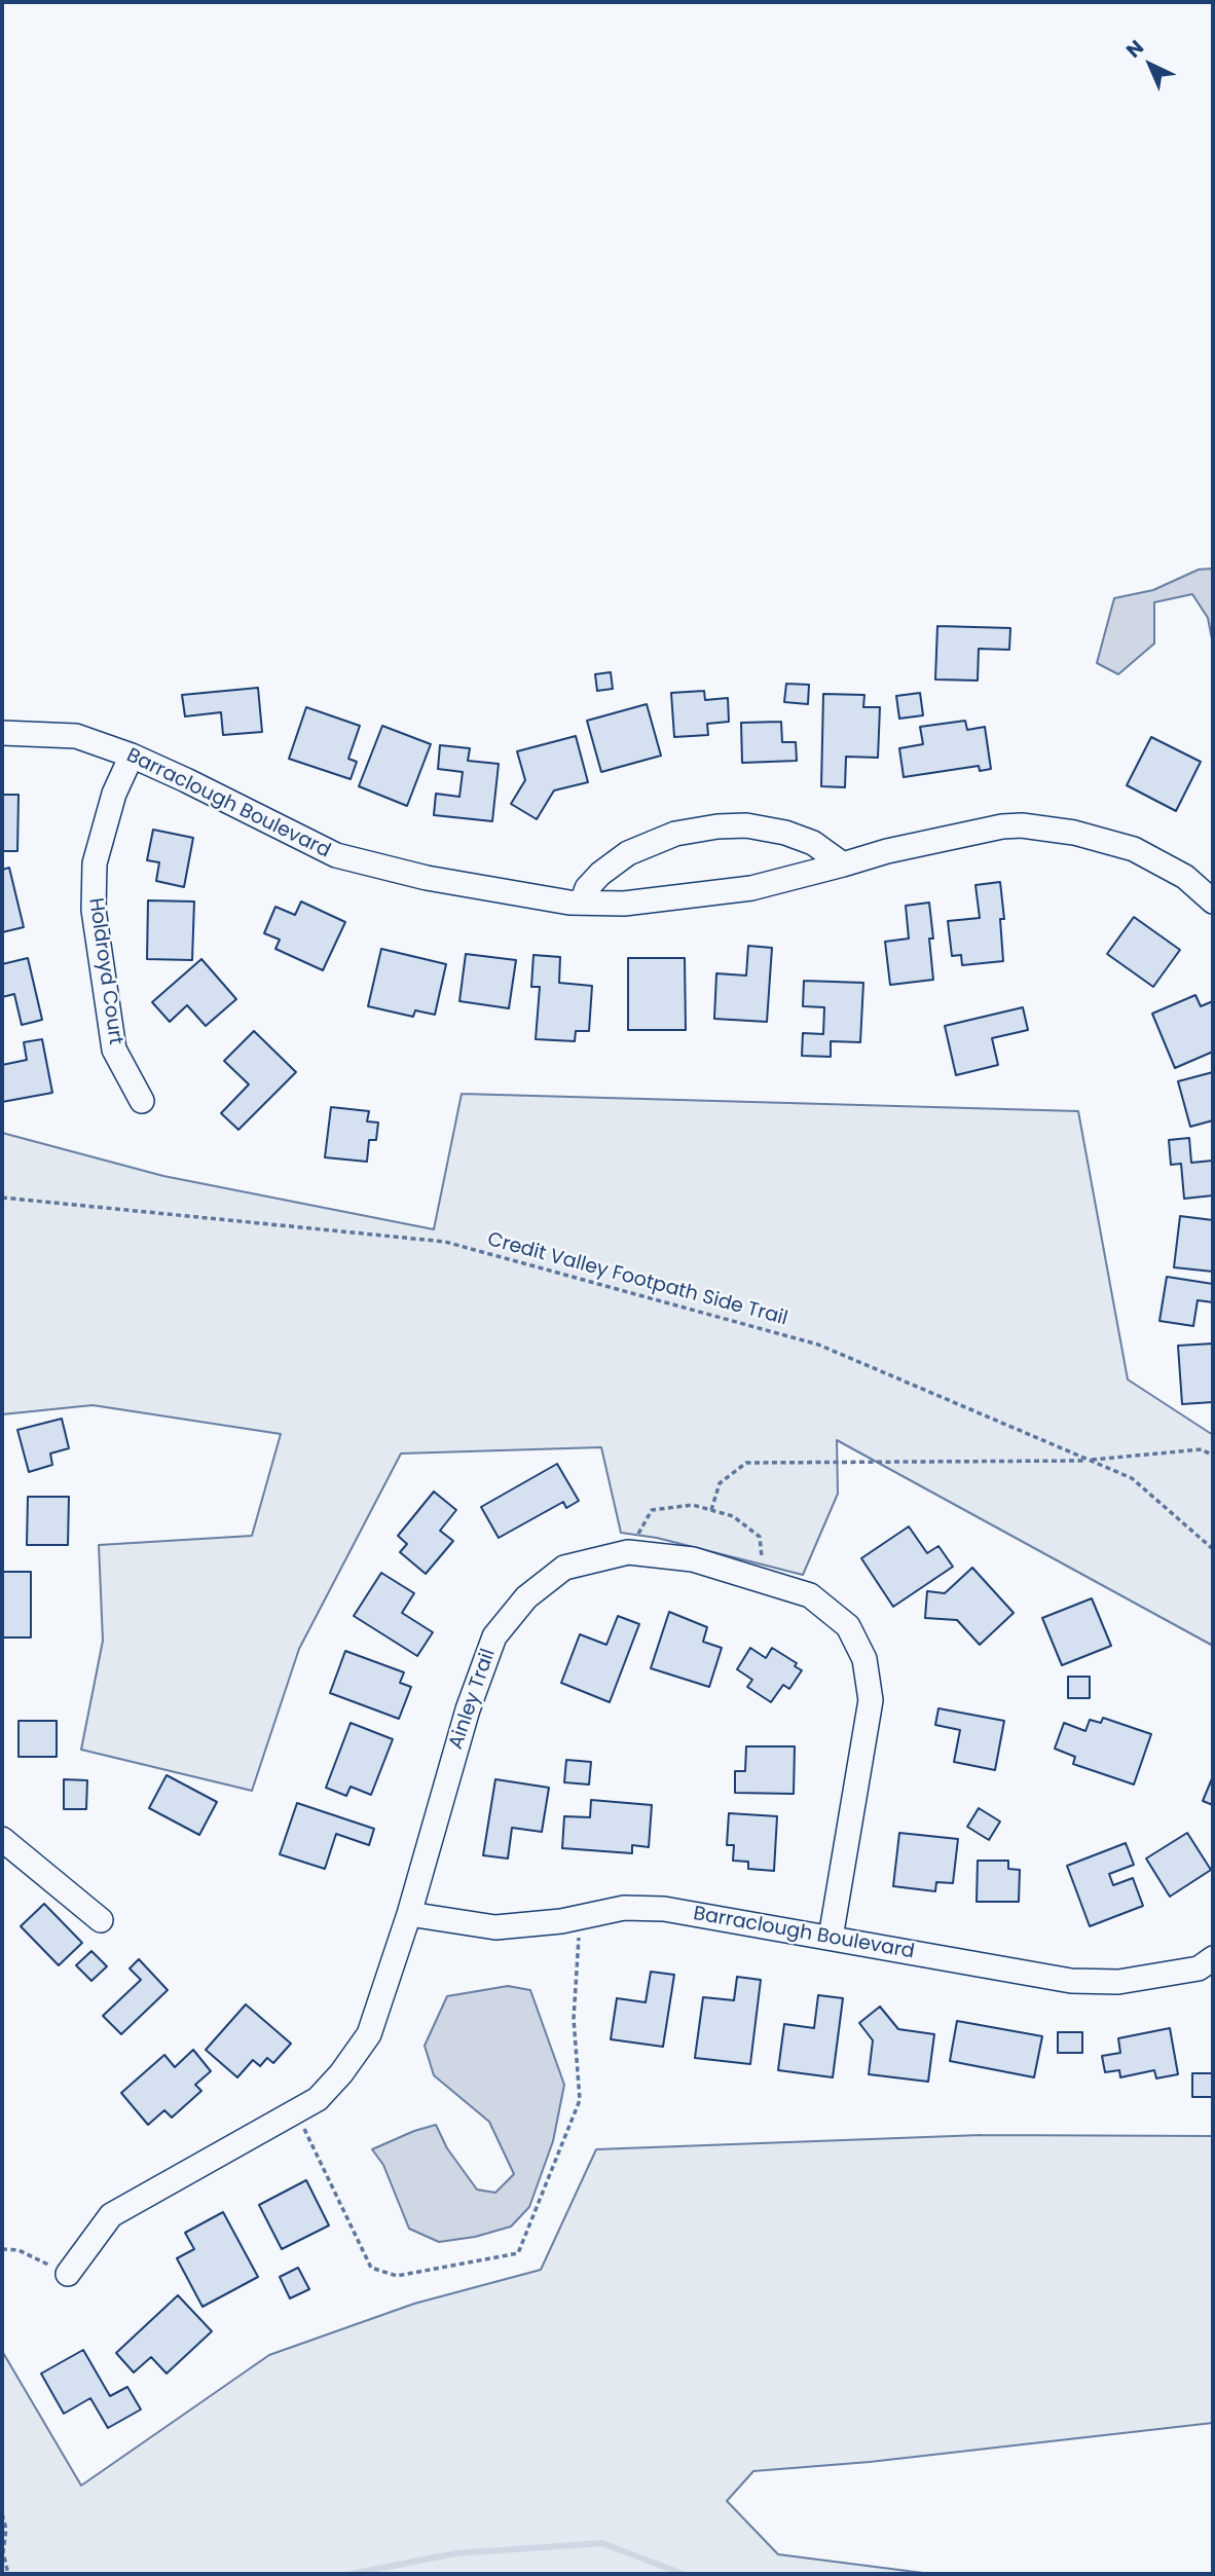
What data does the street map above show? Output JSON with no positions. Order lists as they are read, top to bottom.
{
  "streets": {
    "street": ["Barraclough Boulevard", "Holdroyd Court", "Ainley Trail"],
    "path": ["Credit Valley Footpath Side Trail"]
  },
  "crossings": [
    ["Barraclough Boulevard", "Holdroyd Court"],
    ["Barraclough Boulevard", "Ainley Trail"]
  ],
  "north": "top left"
}
